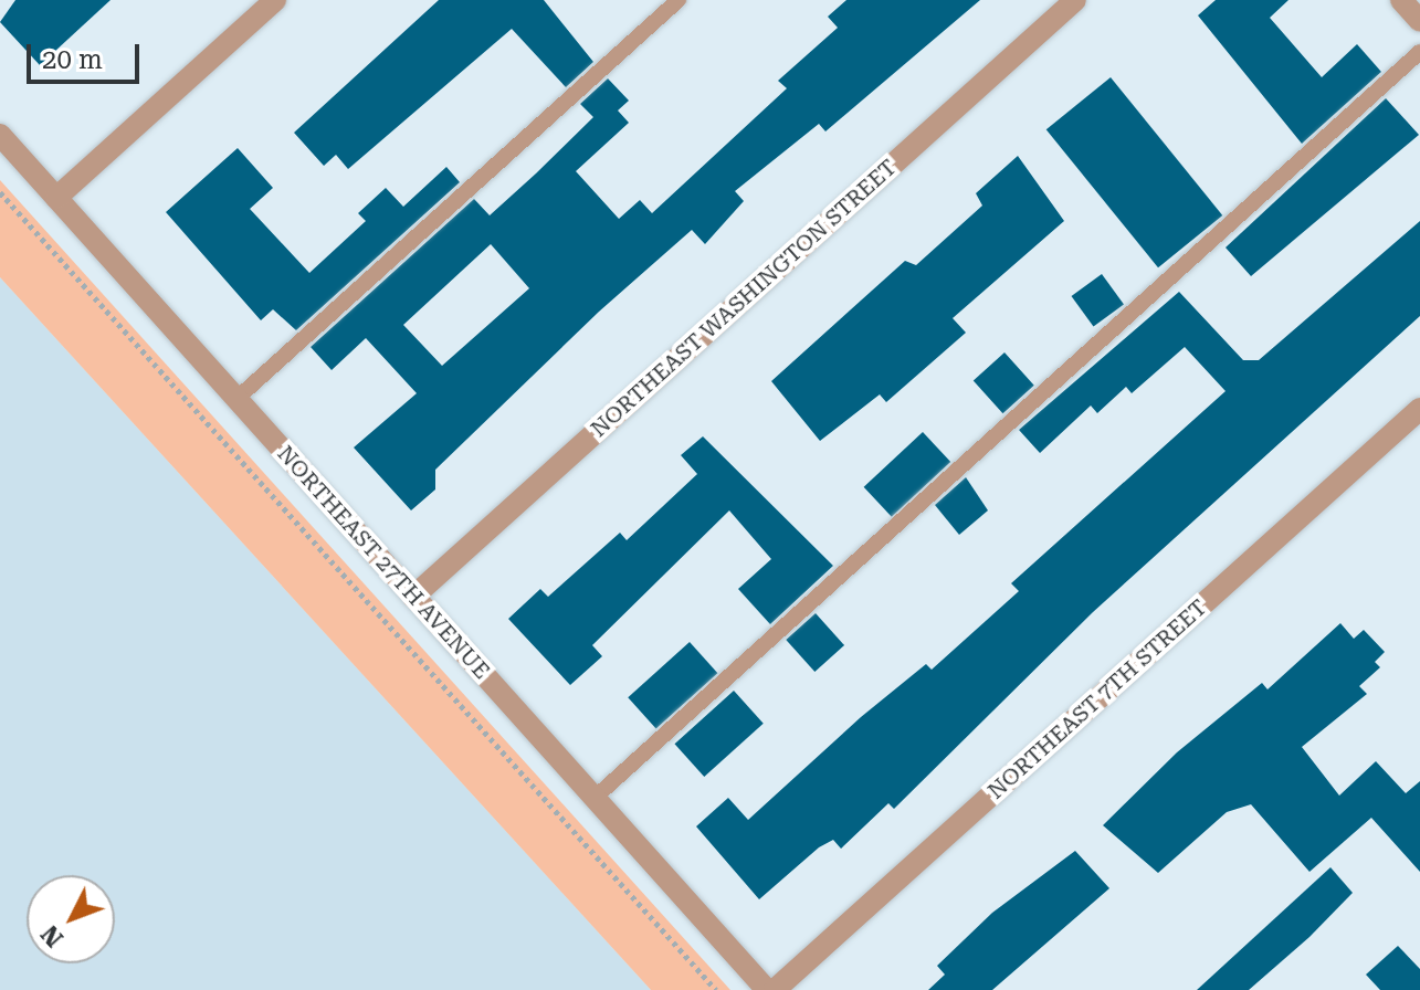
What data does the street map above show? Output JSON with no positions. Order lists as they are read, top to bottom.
{
  "streets": {
    "street": ["NORTHEAST WASHINGTON STREET", "NORTHEAST 27TH AVENUE", "NORTHEAST 7TH STREET"]
  },
  "crossings": [
    ["NORTHEAST WASHINGTON STREET", "NORTHEAST 27TH AVENUE"]
  ],
  "scale_bar": "20 m",
  "north": "bottom left"
}
